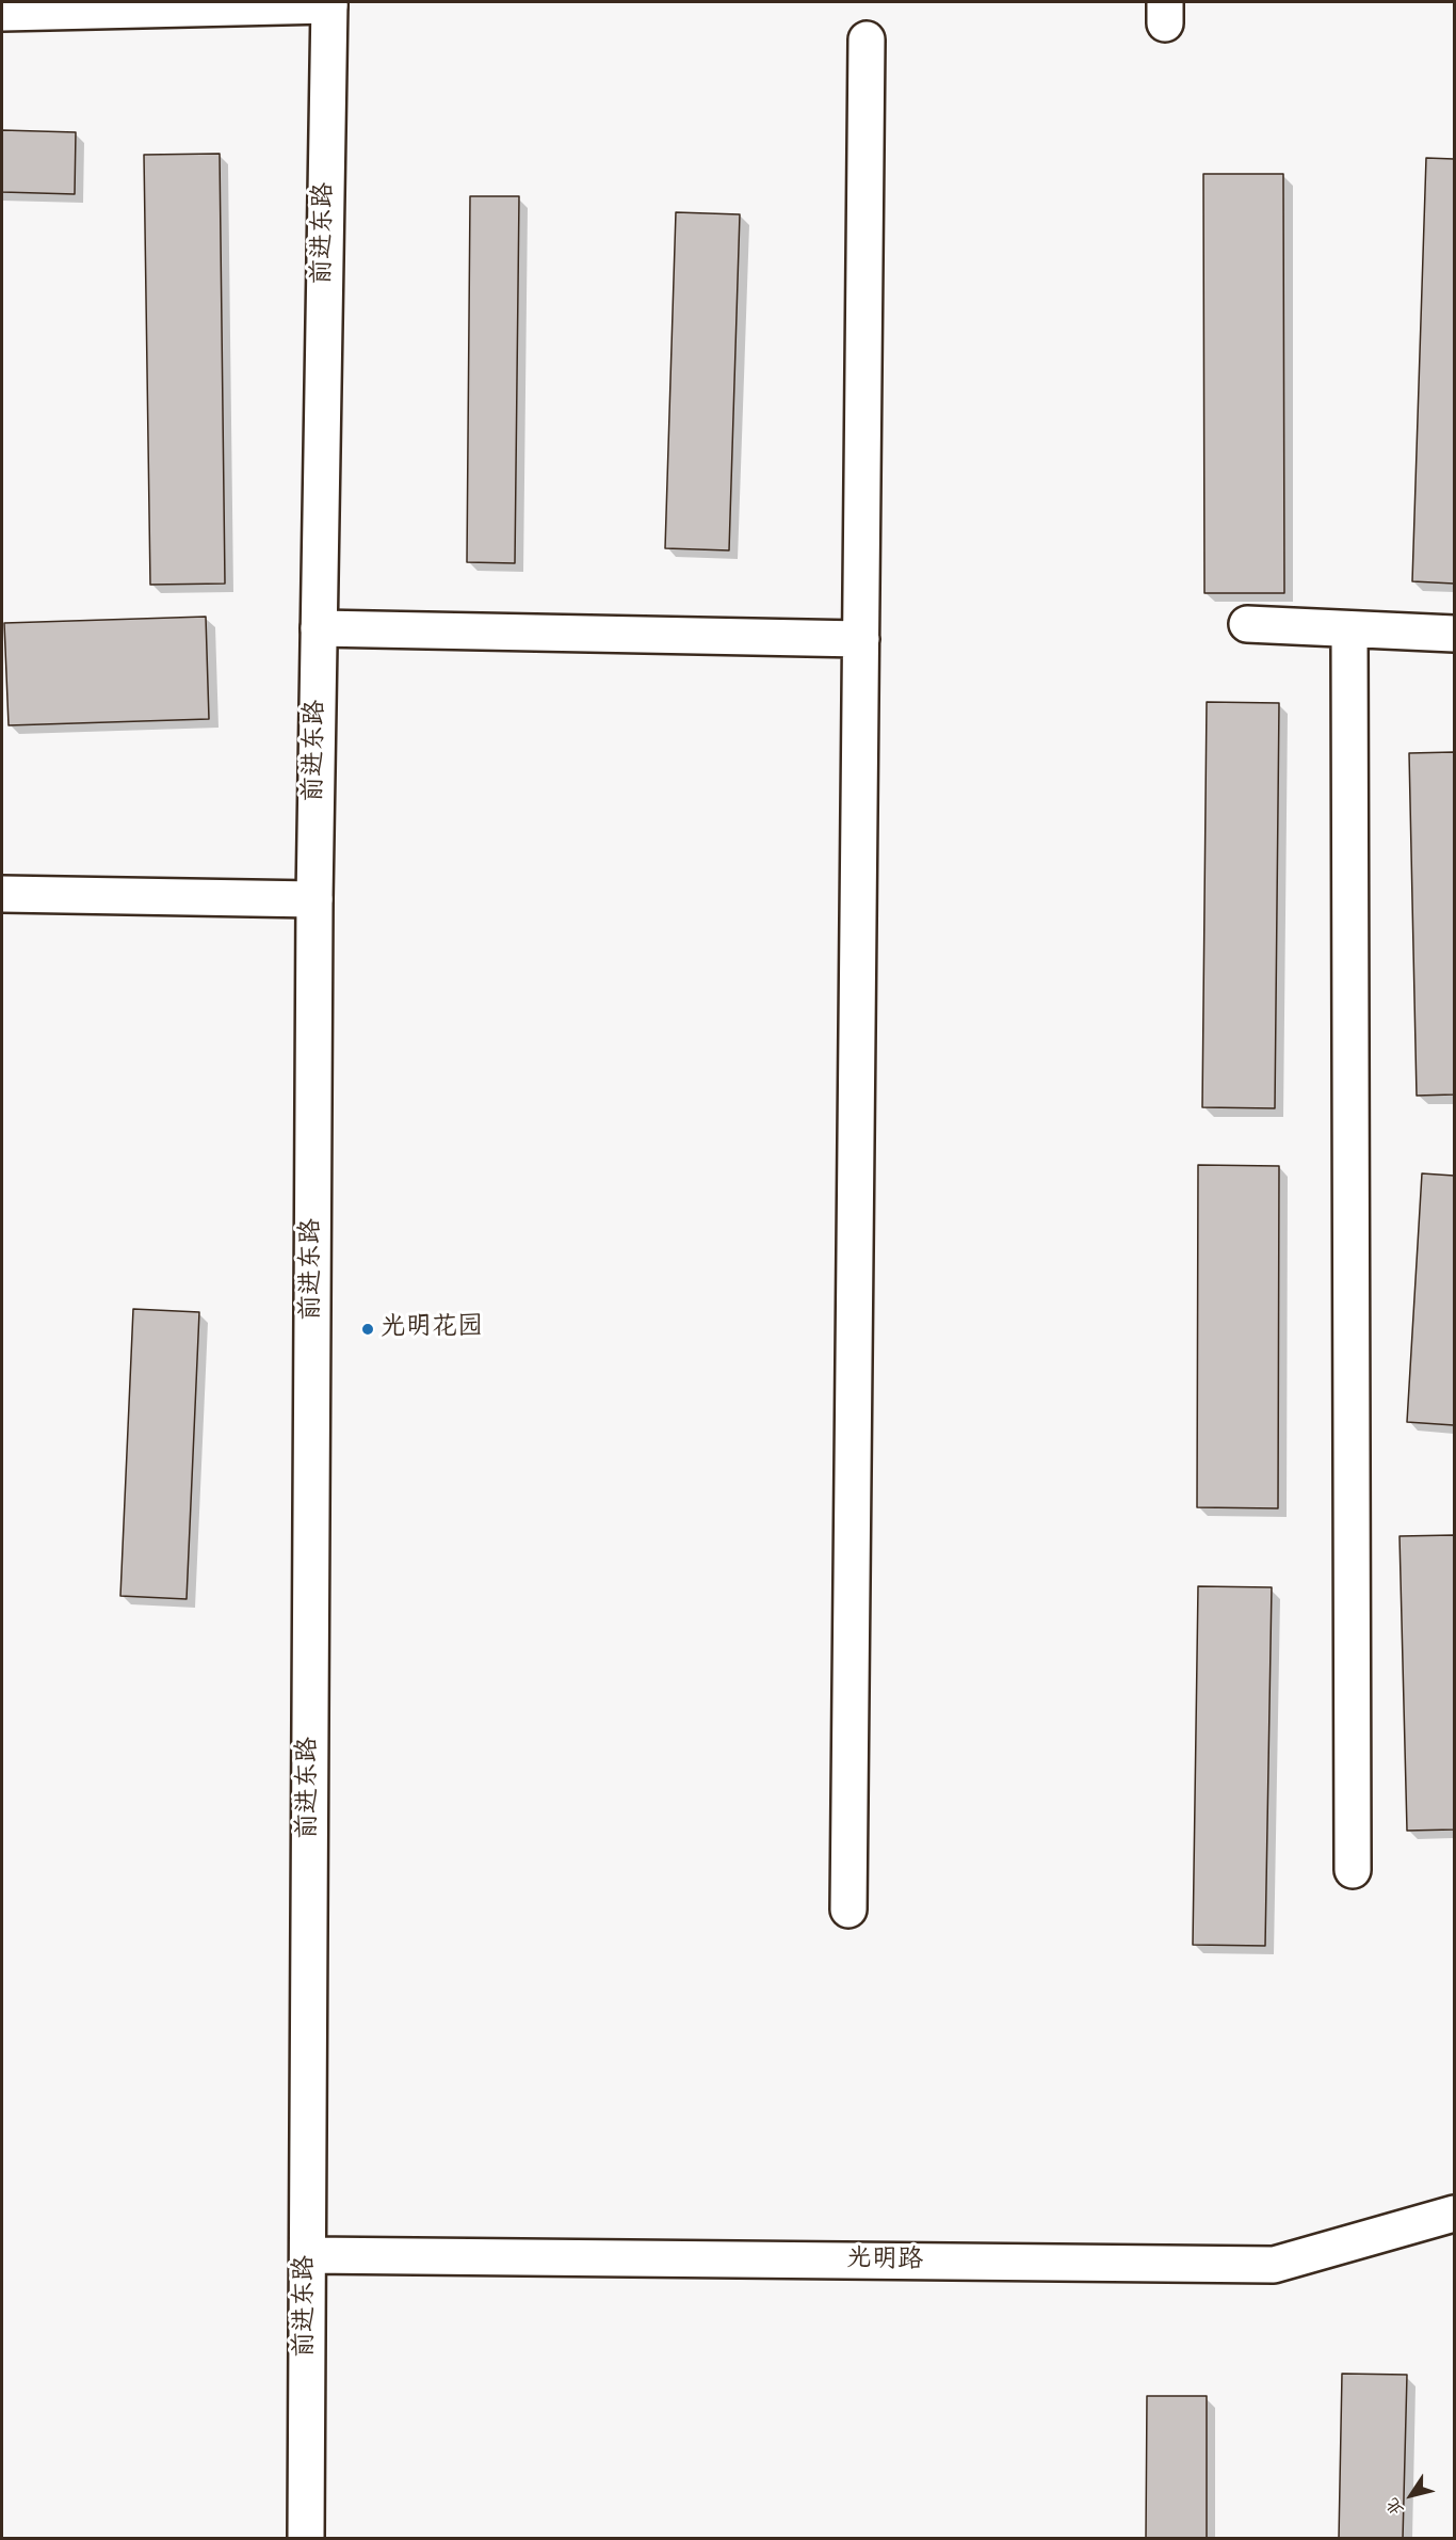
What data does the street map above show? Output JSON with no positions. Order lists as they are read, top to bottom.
{
  "streets": {
    "street": ["前进东路", "光明路"]
  },
  "crossings": [
    ["前进东路", "光明路"]
  ],
  "places": ["光明花园"],
  "north": "bottom left"
}
